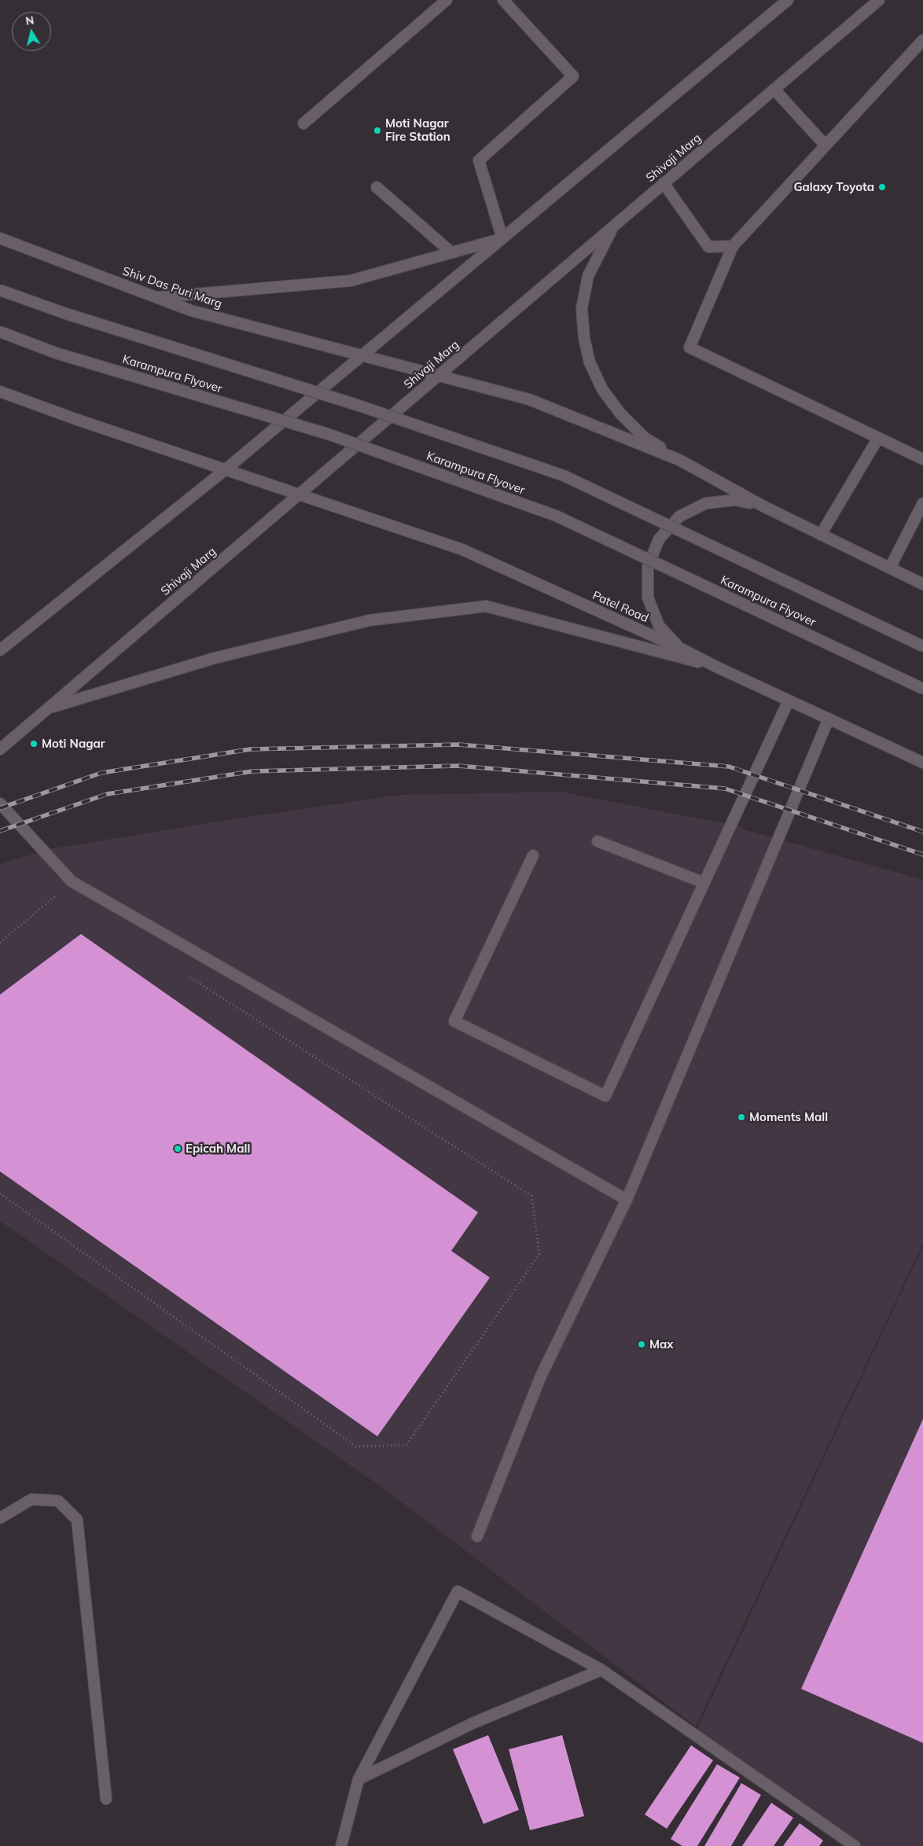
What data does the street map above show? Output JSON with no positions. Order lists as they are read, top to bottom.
{
  "streets": {
    "main road": [
      "Shivaji Marg",
      "Shiv Das Puri Marg",
      "Karampura Flyover",
      "Patel Road"
    ]
  },
  "crossings": [
    ["Shivaji Marg", "Shiv Das Puri Marg"],
    ["Shivaji Marg", "Patel Road"]
  ],
  "places": [
    "Moti Nagar Fire Station",
    "Galaxy Toyota",
    "Moti Nagar",
    "Moments Mall",
    "Epicah Mall",
    "Max"
  ],
  "north": "top"
}
